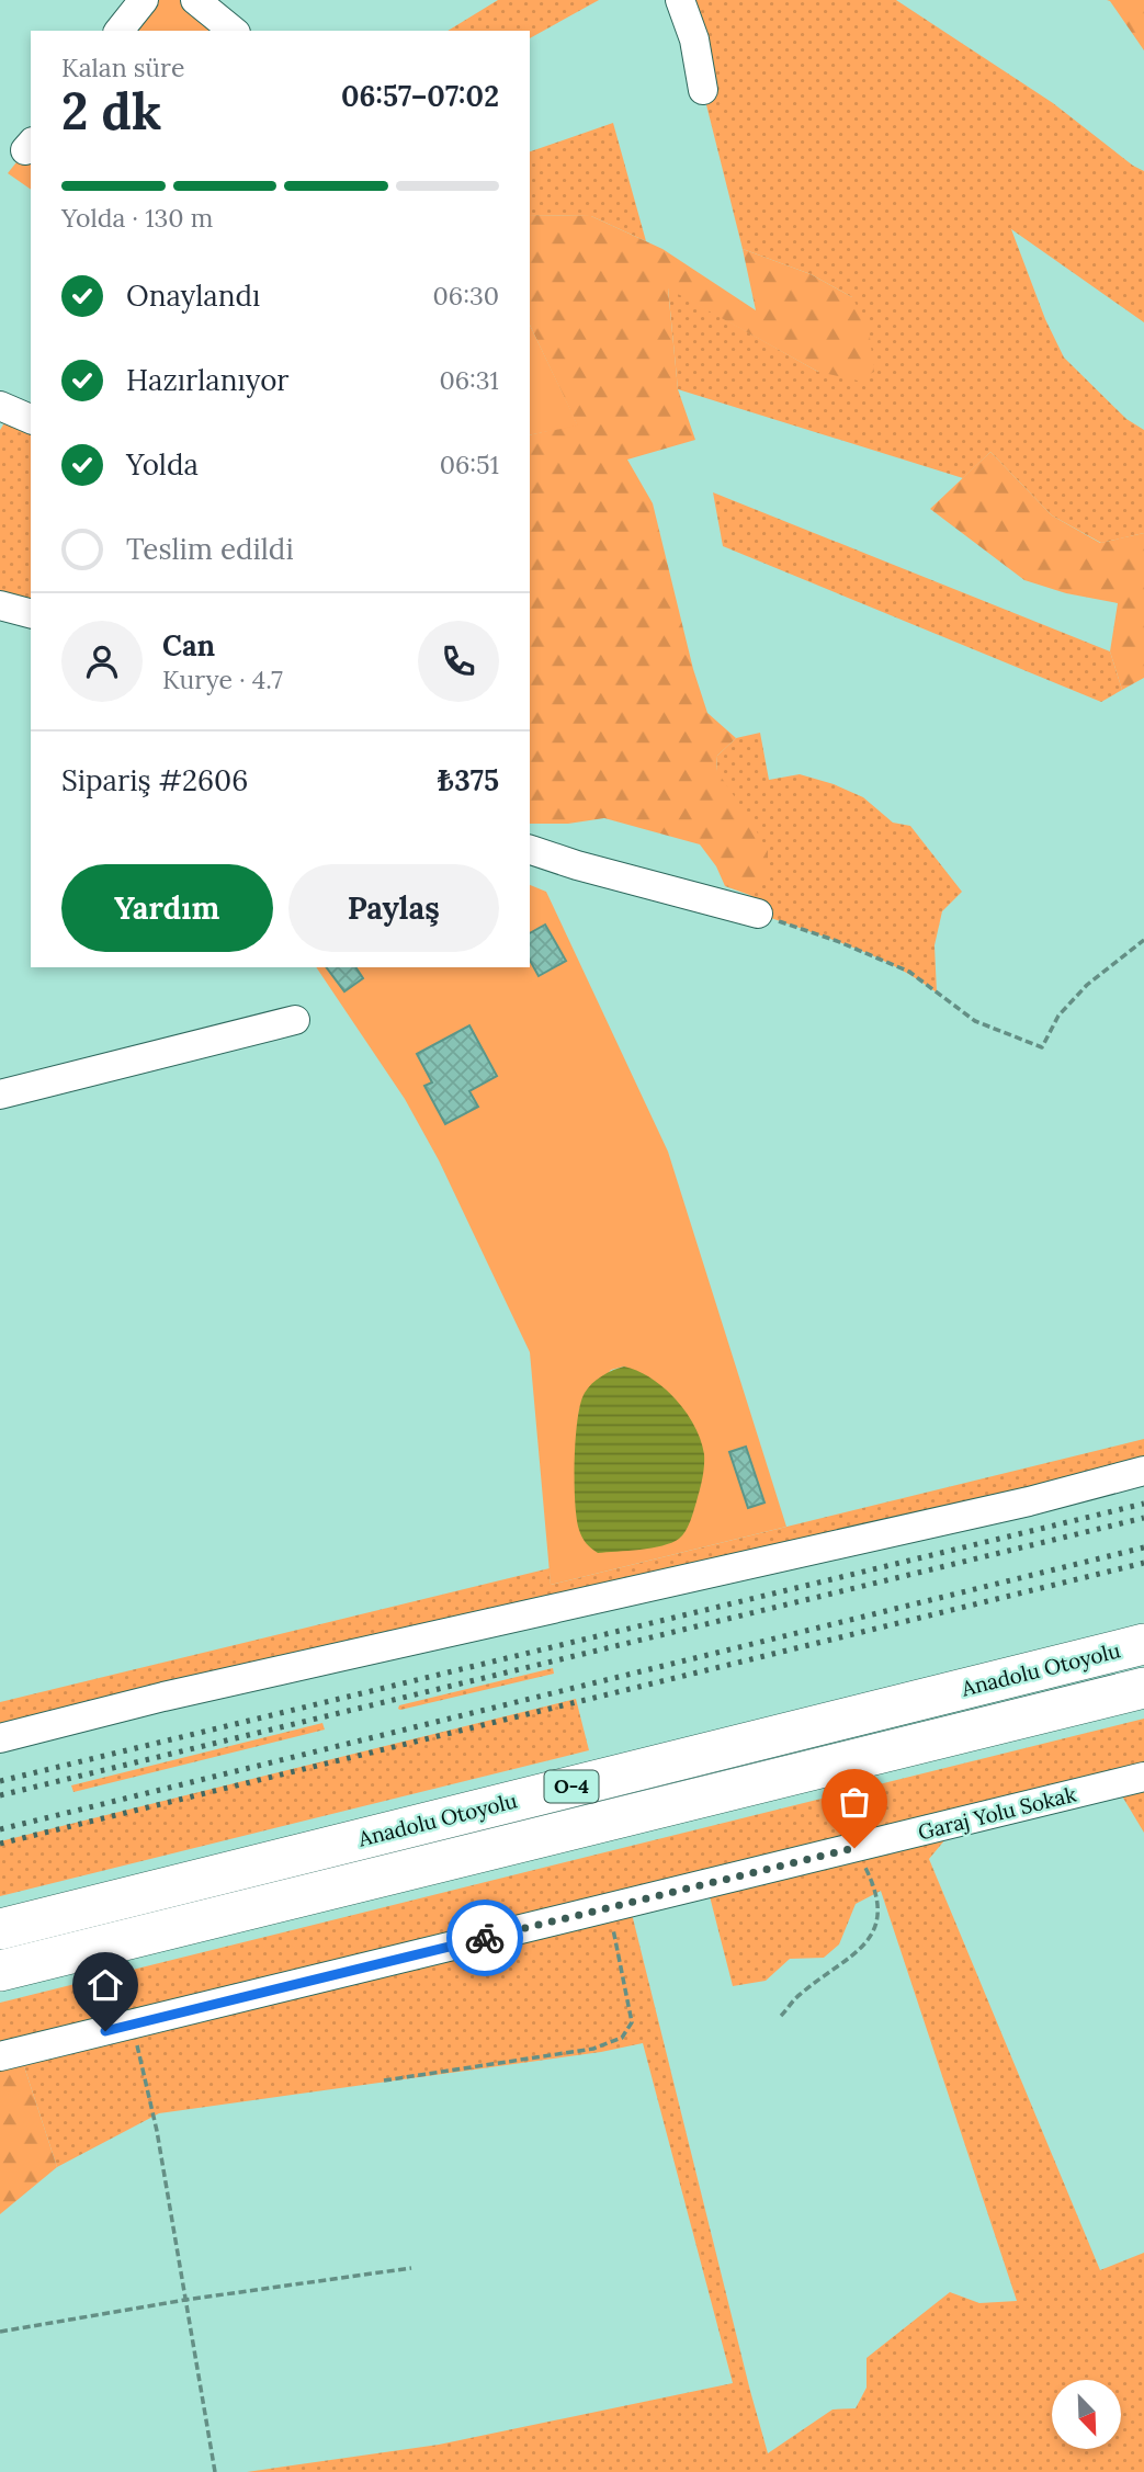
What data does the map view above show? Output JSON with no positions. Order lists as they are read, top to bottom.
{
  "streets": {
    "highway": ["Anadolu Otoyolu", "O-4"],
    "street": ["Garaj Yolu Sokak"]
  },
  "north": "bottom right",
  "page": {
    "heading": ["2 dk", "Kalan süre", "06:57–07:02"],
    "panel": [
      "Can",
      "Kurye · 4.7",
      "Sipariş #2606",
      "₺375"
    ],
    "bar": "Yolda · 130 m",
    "list": [
      ["Onaylandı", "06:30"],
      ["Hazırlanıyor", "06:31"],
      ["Yolda", "06:51"],
      "Teslim edildi"
    ],
    "buttons": ["Yardım", "Paylaş"]
  }
}
